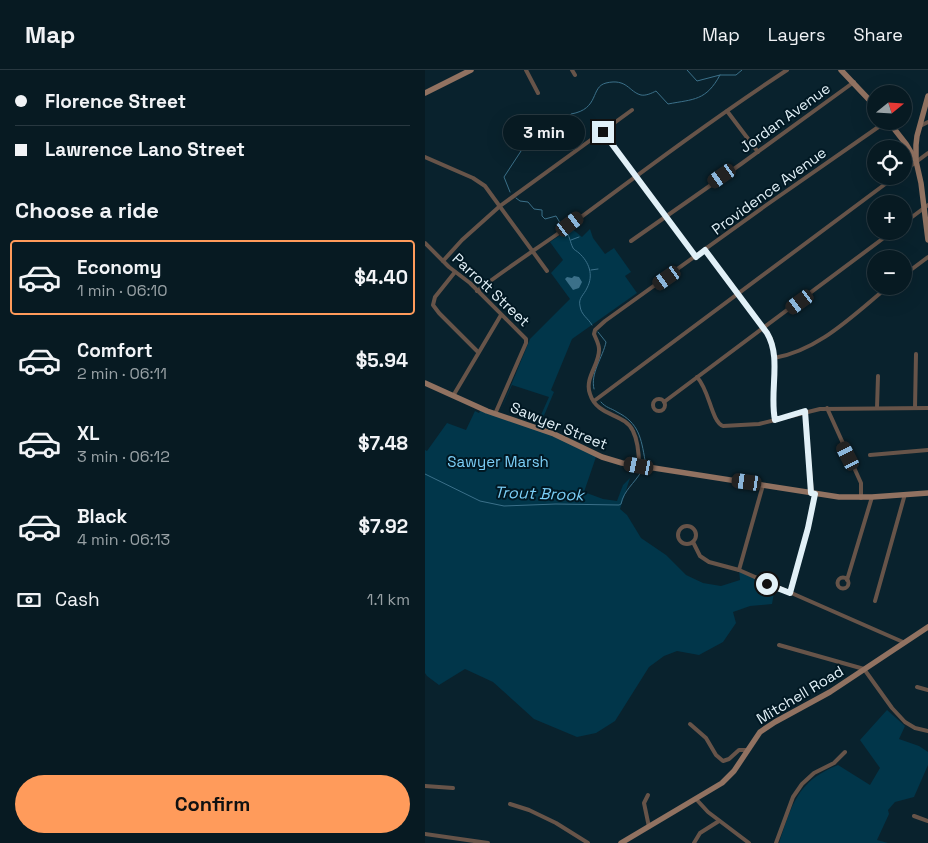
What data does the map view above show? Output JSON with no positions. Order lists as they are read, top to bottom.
{
  "streets": {
    "street": [
      "Jordan Avenue",
      "Providence Avenue",
      "Parrott Street",
      "Sawyer Street",
      "Mitchell Road"
    ]
  },
  "crossings": [
    ["Parrott Street", "Sawyer Street"]
  ],
  "water": ["Trout Brook"],
  "parks": ["Sawyer Marsh"],
  "north": "right",
  "page": {
    "header": "Map",
    "nav": ["Map", "Layers", "Share"],
    "banner": ["Florence Street", "Lawrence Lano Street"],
    "map_buttons": ["+", "−"],
    "bubble": "3 min",
    "heading": "Choose a ride",
    "list": [
      {
        "name": "Economy",
        "note": "1 min · 06:10",
        "value": "$4.40"
      },
      {
        "name": "Comfort",
        "note": "2 min · 06:11",
        "value": "$5.94"
      },
      {
        "name": "XL",
        "note": "3 min · 06:12",
        "value": "$7.48"
      },
      {
        "name": "Black",
        "note": "4 min · 06:13",
        "value": "$7.92"
      }
    ],
    "pay": ["Cash", "1.1 km"],
    "buttons": "Confirm"
  }
}
